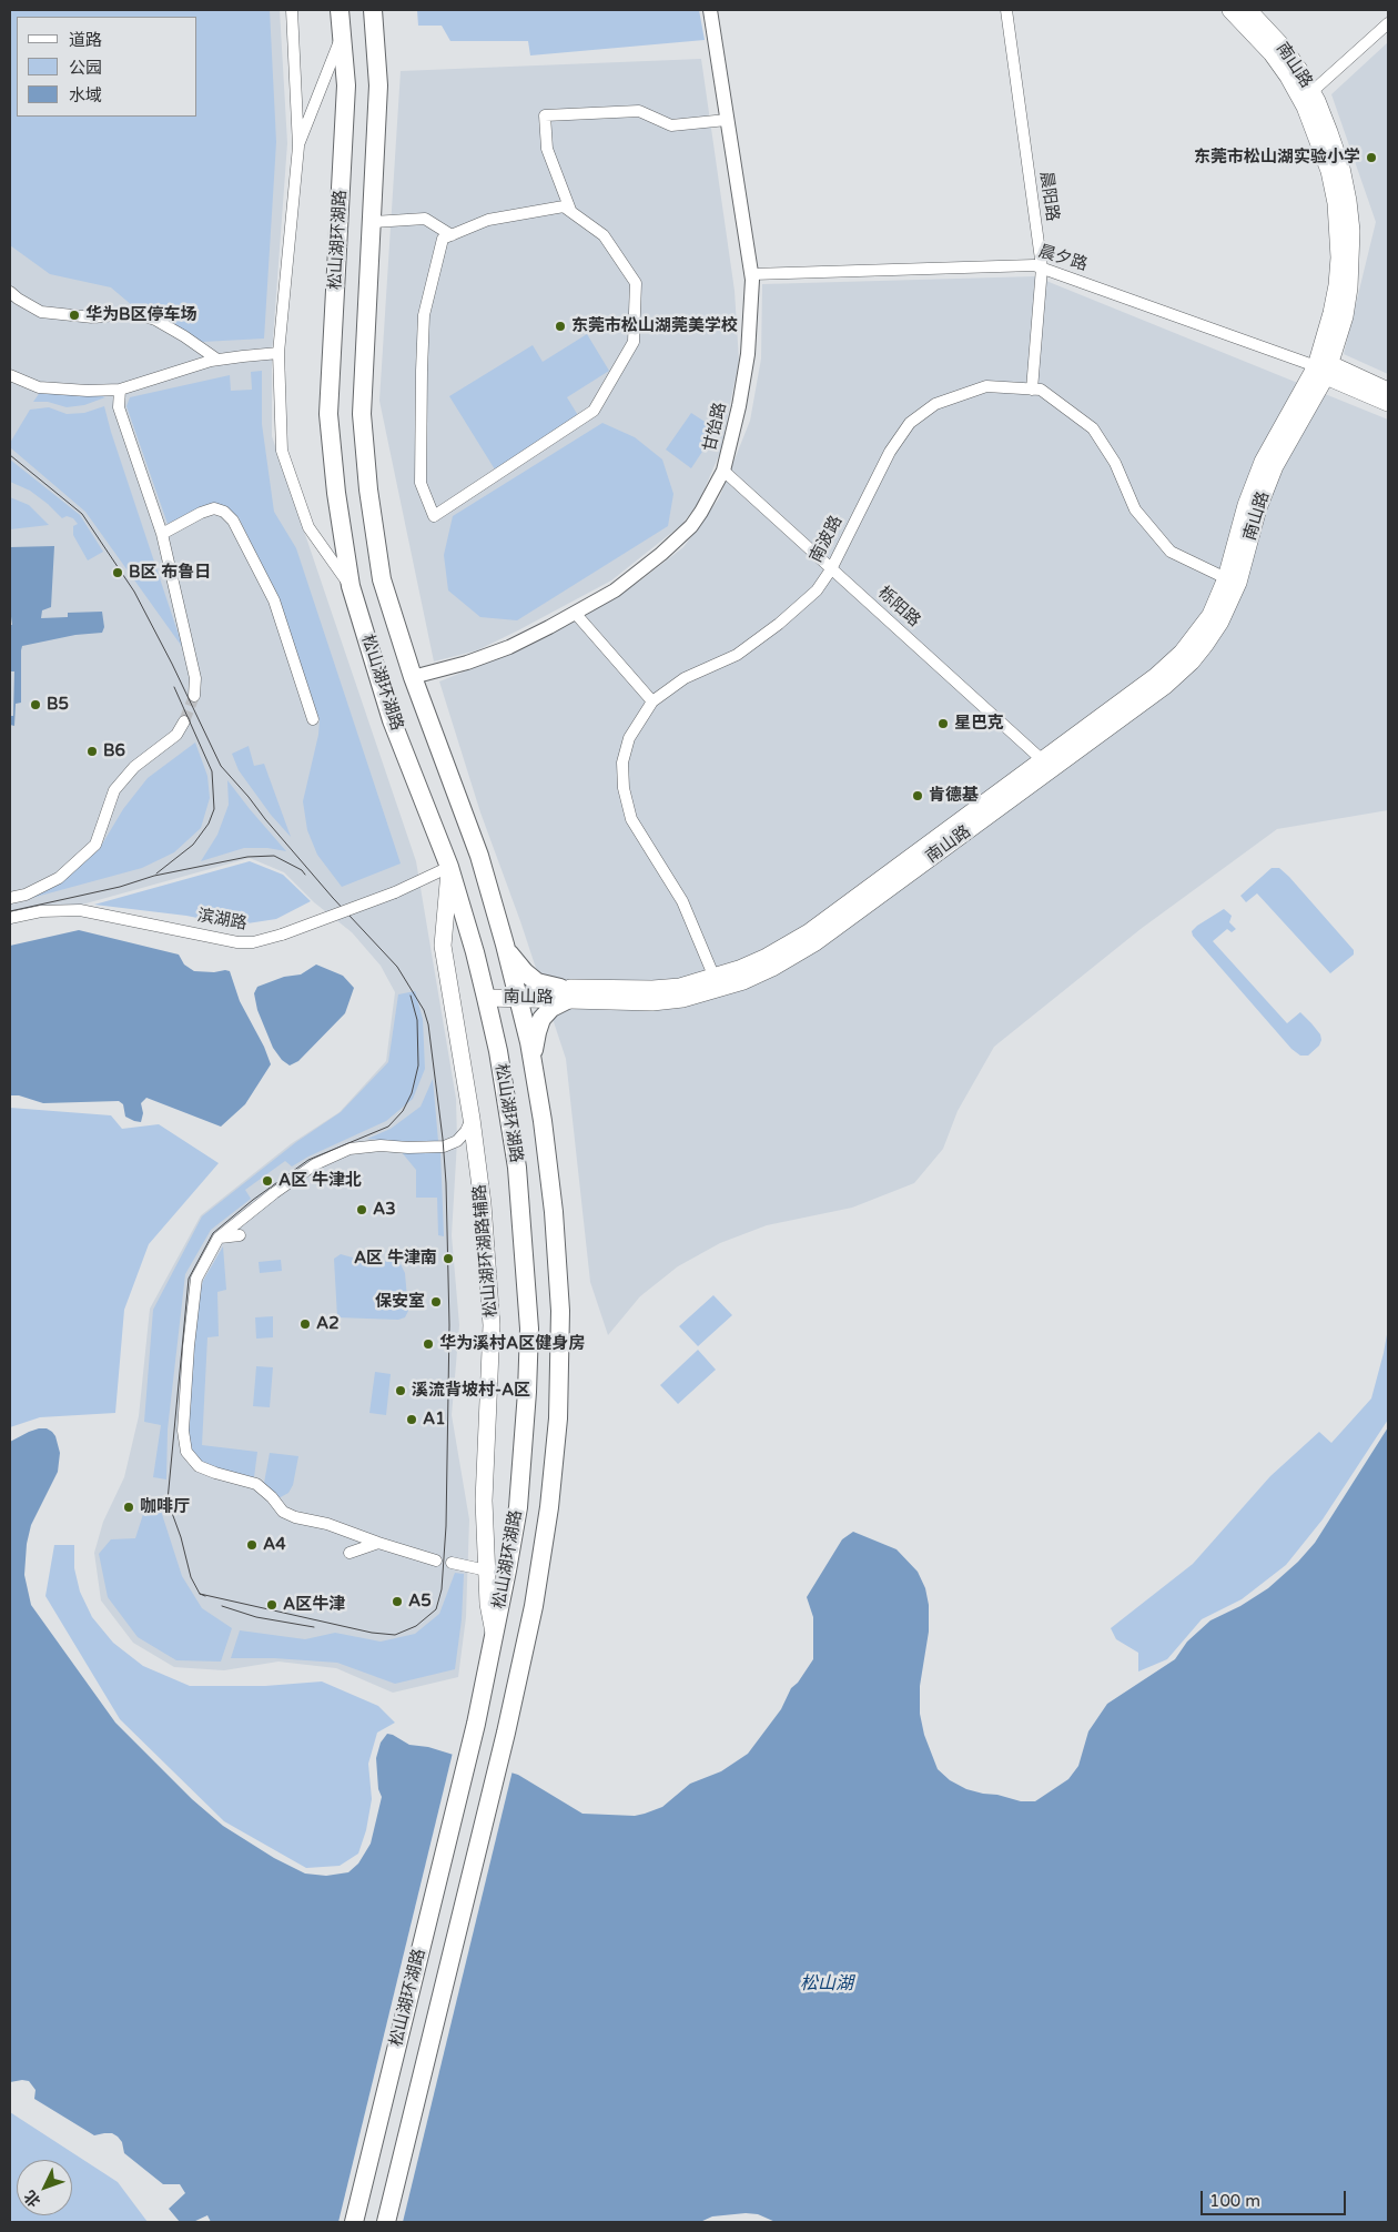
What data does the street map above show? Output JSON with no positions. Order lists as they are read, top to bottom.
{
  "streets": {
    "main road": ["南山路", "松山湖环湖路", "松山湖环湖路辅路"],
    "street": [
      "晨阳路",
      "晨夕路",
      "甘饴路",
      "南波路",
      "栎阳路",
      "滨湖路"
    ]
  },
  "crossings": [
    ["南山路", "松山湖环湖路"],
    ["南山路", "晨夕路"],
    ["南山路", "南波路"],
    ["南山路", "栎阳路"],
    ["晨阳路", "晨夕路"],
    ["晨阳路", "南波路"],
    ["松山湖环湖路", "甘饴路"],
    ["松山湖环湖路", "滨湖路"],
    ["松山湖环湖路", "松山湖环湖路辅路"],
    ["晨夕路", "甘饴路"],
    ["甘饴路", "栎阳路"],
    ["南波路", "栎阳路"],
    ["滨湖路", "松山湖环湖路辅路"]
  ],
  "water": ["松山湖"],
  "places": [
    "东莞市松山湖实验小学",
    "华为B区停车场",
    "东莞市松山湖莞美学校",
    "B区 布鲁日",
    "B5",
    "星巴克",
    "B6",
    "肯德基",
    "A区 牛津北",
    "A3",
    "A区 牛津南",
    "保安室",
    "A2",
    "华为溪村A区健身房",
    "溪流背坡村-A区",
    "A1",
    "咖啡厅",
    "A4",
    "A5",
    "A区牛津"
  ],
  "legend": ["道路", "公园", "水域"],
  "scale_bar": "100 m",
  "north": "bottom left"
}
